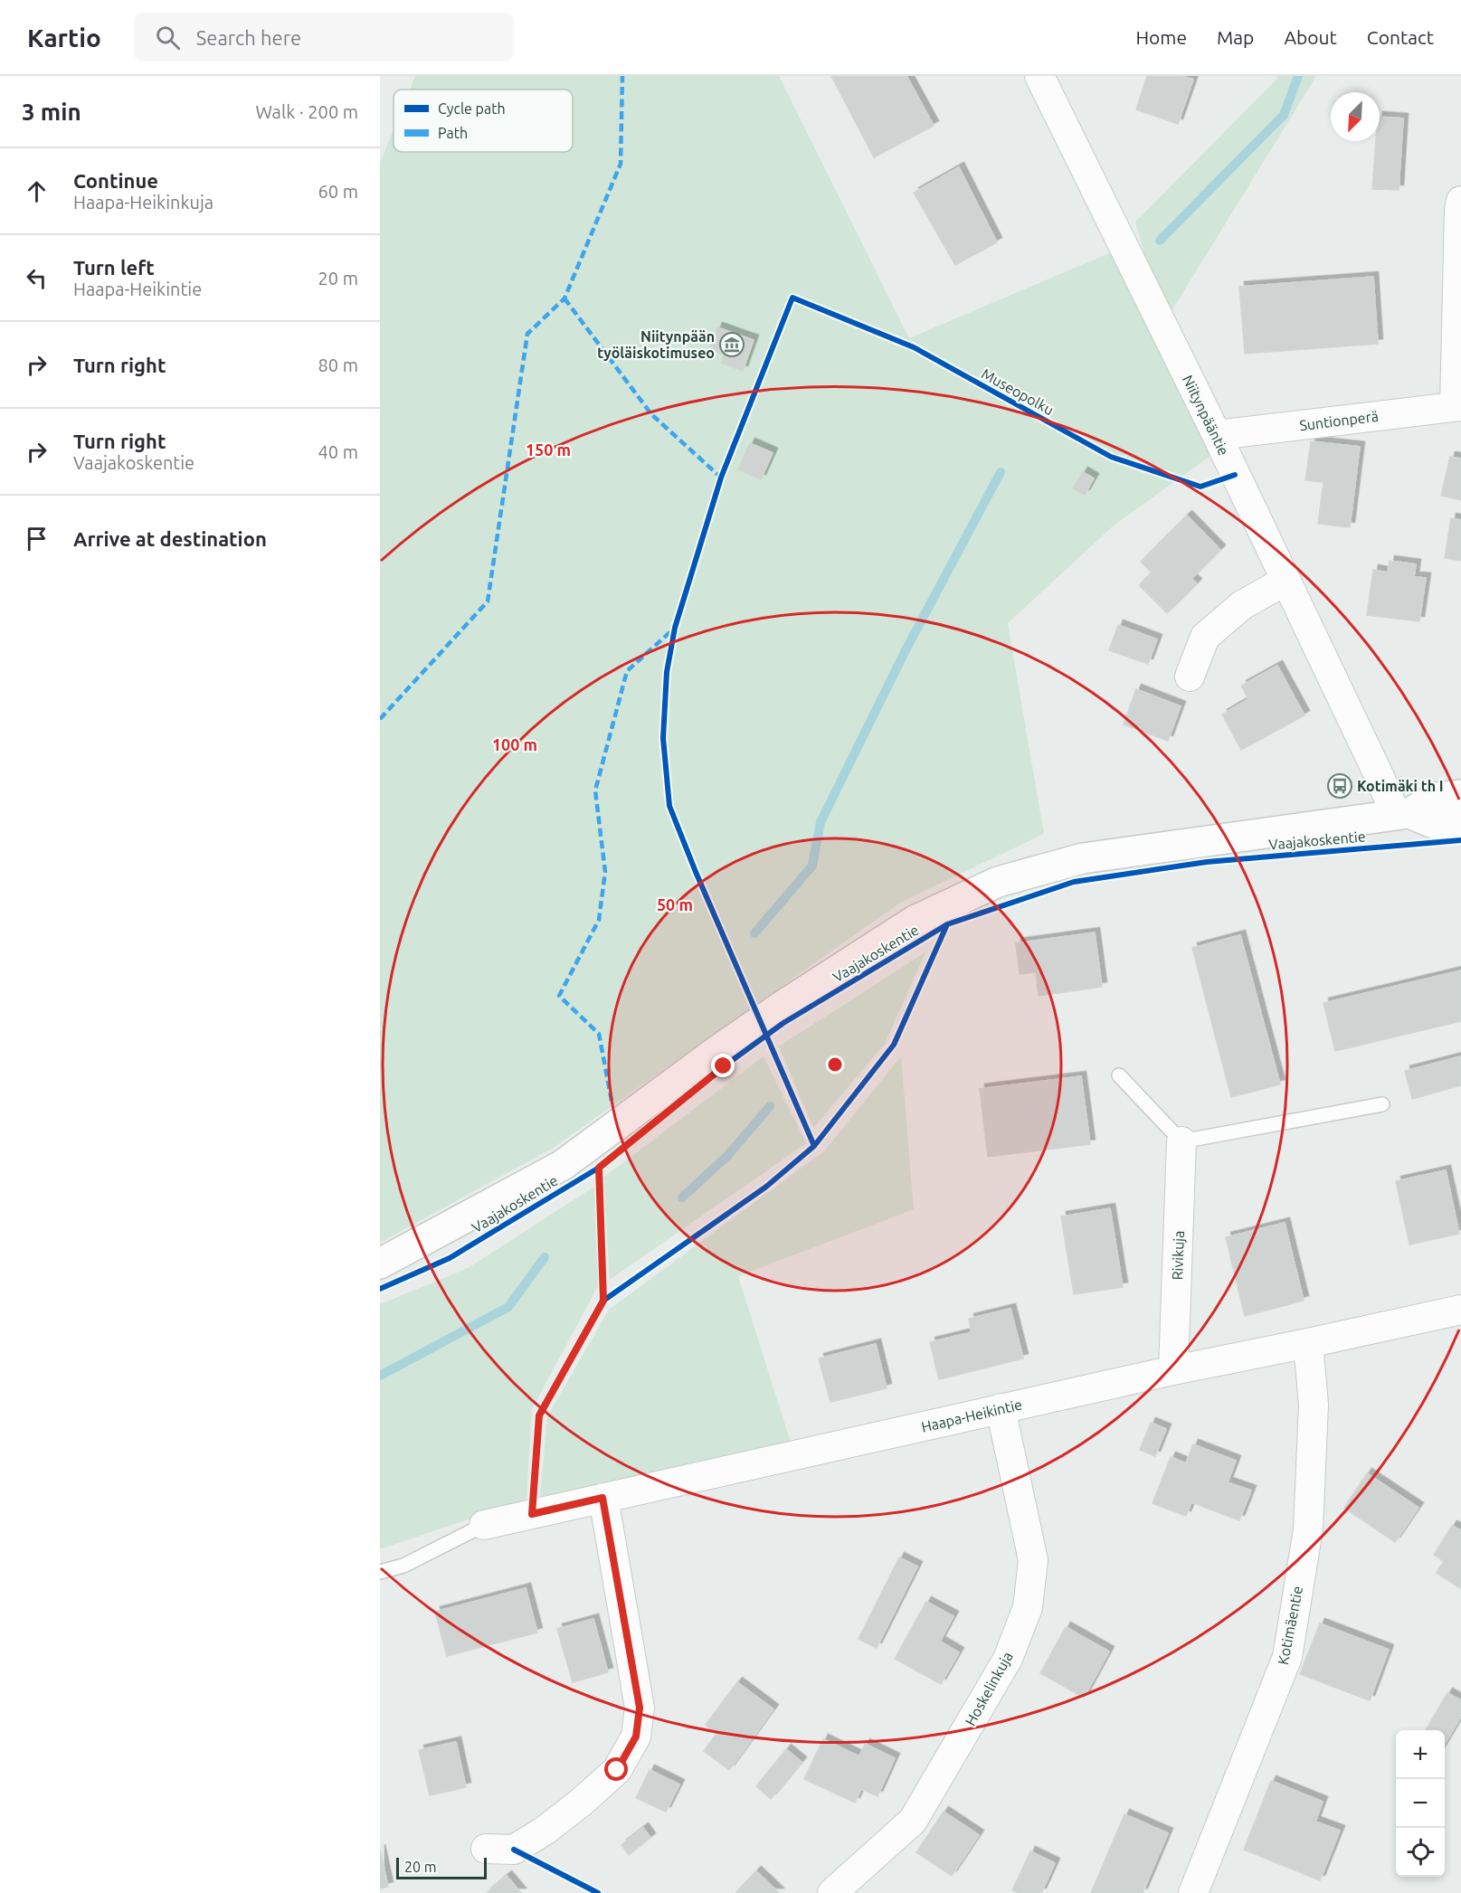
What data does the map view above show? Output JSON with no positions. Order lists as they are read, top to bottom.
{
  "streets": {
    "main road": ["Vaajakoskentie"],
    "street": [
      "Niitynpääntie",
      "Suntionperä",
      "Rivikuja",
      "Haapa-Heikintie",
      "Kotimäentie",
      "Hoskelinkuja"
    ],
    "cycle path": ["Museopolku"]
  },
  "crossings": [
    ["Niitynpääntie", "Suntionperä"],
    ["Niitynpääntie", "Vaajakoskentie"],
    ["Rivikuja", "Haapa-Heikintie"],
    ["Haapa-Heikintie", "Kotimäentie"],
    ["Haapa-Heikintie", "Hoskelinkuja"]
  ],
  "places": {
    "museum": ["Niitynpään työläiskotimuseo"],
    "bus stop": ["Kotimäki th I"]
  },
  "legend": ["Cycle path", "Path"],
  "scale_bar": "20 m",
  "north": "bottom left",
  "page": {
    "header": "Kartio",
    "search": "Search here",
    "nav": [
      "Home",
      "Map",
      "About",
      "Contact"
    ],
    "heading": ["3 min", "Walk · 200 m"],
    "list": [
      ["Continue", "Haapa-Heikinkuja", "60 m"],
      ["Turn left", "Haapa-Heikintie", "20 m"],
      ["Turn right", "80 m"],
      ["Turn right", "Vaajakoskentie", "40 m"],
      "Arrive at destination"
    ],
    "map_buttons": ["+", "−"],
    "scale": "20 m"
  },
  "rings": ["150 m", "100 m", "50 m"]
}
